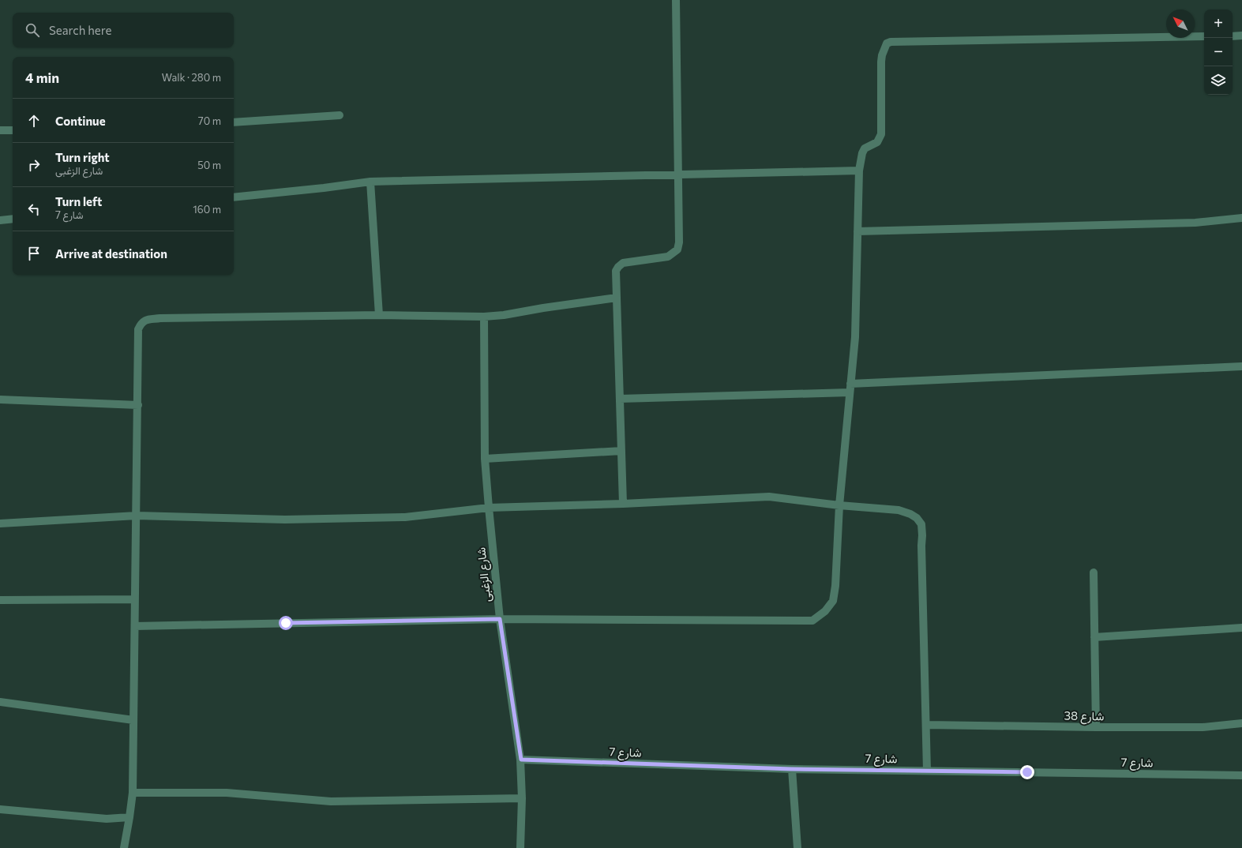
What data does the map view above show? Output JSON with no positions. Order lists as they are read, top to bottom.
{
  "streets": {
    "street": ["شارع الزغبى", "شارع 38", "شارع 7"]
  },
  "crossings": [
    ["شارع الزغبى", "شارع 7"]
  ],
  "north": "top left",
  "page": {
    "map_buttons": ["+", "−"],
    "search": "Search here",
    "heading": ["4 min", "Walk · 280 m"],
    "list": [
      ["Continue", "70 m"],
      ["Turn right", "شارع الزغبى", "50 m"],
      ["Turn left", "شارع 7", "160 m"],
      "Arrive at destination"
    ]
  }
}
